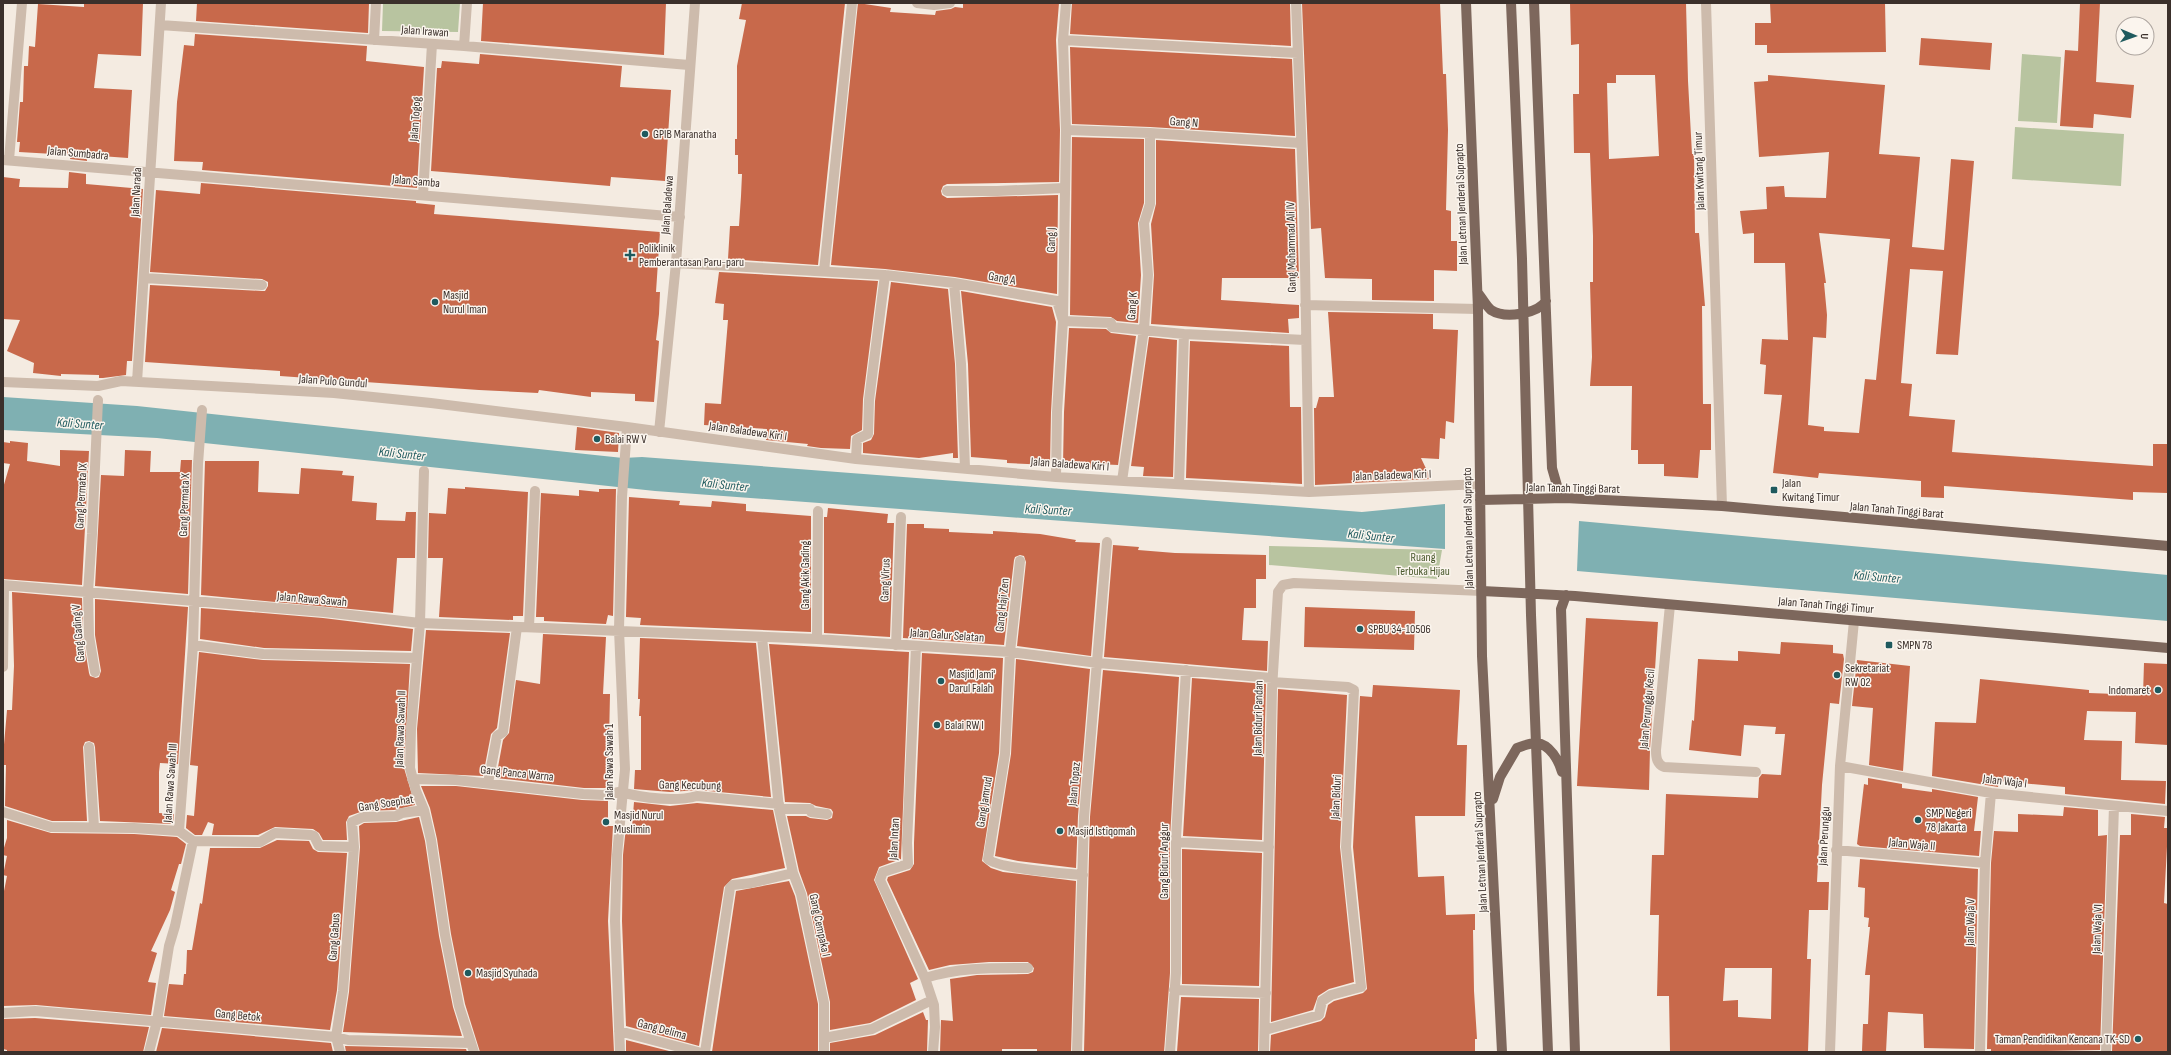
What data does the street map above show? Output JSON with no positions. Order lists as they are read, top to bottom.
{
  "streets": {
    "main road": ["Jalan Letnan Jenderal Suprapto", "Jalan Tanah Tinggi Barat", "Jalan Tanah Tinggi Timur"],
    "street": [
      "Jalan Irawan",
      "Jalan Togog",
      "Gang N",
      "Jalan Sumbadra",
      "Jalan Kwitang Timur",
      "Jalan Samba",
      "Jalan Narada",
      "Jalan Baladewa",
      "Gang J",
      "Gang Mohammad Ali IV",
      "Gang A",
      "Gang K",
      "Jalan Pulo Gundul",
      "Jalan Baladewa Kiri I",
      "Gang Permata IX",
      "Gang Permata X",
      "Gang Akik Gading",
      "Gang Virus",
      "Jalan Rawa Sawah",
      "Gang Haji Zen",
      "Gang Gading V",
      "Jalan Galur Selatan",
      "Jalan Perunggu Kecil",
      "Jalan Biduri Pandan",
      "Jalan Rawa Sawah II",
      "Jalan Rawa Sawah 1",
      "Gang Panca Warna",
      "Jalan Waja I",
      "Jalan Rawa Sawah III",
      "Jalan Topaz",
      "Gang Kecubung",
      "Jalan Biduri",
      "Gang Jamrud",
      "Gang Soephat",
      "Jalan Perunggu",
      "Jalan Intan",
      "Jalan Waja II",
      "Gang Biduri Anggur",
      "Jalan Waja V",
      "Gang Cempaka I",
      "Jalan Waja VI",
      "Gang Gabus",
      "Gang Betok",
      "Gang Delima"
    ]
  },
  "crossings": [
    ["Jalan Irawan", "Jalan Togog"],
    ["Jalan Irawan", "Jalan Narada"],
    ["Jalan Irawan", "Jalan Baladewa"],
    ["Jalan Togog", "Jalan Samba"],
    ["Gang N", "Gang J"],
    ["Gang N", "Gang Mohammad Ali IV"],
    ["Gang N", "Gang K"],
    ["Jalan Sumbadra", "Jalan Samba"],
    ["Jalan Sumbadra", "Jalan Narada"],
    ["Jalan Kwitang Timur", "Jalan Tanah Tinggi Barat"],
    ["Jalan Samba", "Jalan Narada"],
    ["Jalan Samba", "Jalan Baladewa"],
    ["Jalan Narada", "Jalan Pulo Gundul"],
    ["Jalan Letnan Jenderal Suprapto", "Jalan Baladewa Kiri I"],
    ["Jalan Letnan Jenderal Suprapto", "Jalan Tanah Tinggi Barat"],
    ["Jalan Letnan Jenderal Suprapto", "Jalan Tanah Tinggi Timur"],
    ["Jalan Letnan Jenderal Suprapto", "Jalan Biduri Pandan"],
    ["Jalan Baladewa", "Gang A"],
    ["Jalan Baladewa", "Jalan Pulo Gundul"],
    ["Jalan Baladewa", "Jalan Baladewa Kiri I"],
    ["Gang J", "Gang A"],
    ["Gang J", "Jalan Baladewa Kiri I"],
    ["Gang Mohammad Ali IV", "Jalan Baladewa Kiri I"],
    ["Gang K", "Jalan Baladewa Kiri I"],
    ["Jalan Pulo Gundul", "Jalan Baladewa Kiri I"],
    ["Jalan Pulo Gundul", "Jalan Rawa Sawah 1"],
    ["Gang Permata IX", "Jalan Rawa Sawah"],
    ["Gang Permata IX", "Gang Gading V"],
    ["Gang Permata X", "Jalan Rawa Sawah"],
    ["Gang Permata X", "Jalan Rawa Sawah III"],
    ["Gang Akik Gading", "Jalan Galur Selatan"],
    ["Gang Virus", "Jalan Galur Selatan"],
    ["Jalan Rawa Sawah", "Gang Gading V"],
    ["Jalan Rawa Sawah", "Jalan Galur Selatan"],
    ["Jalan Rawa Sawah", "Jalan Rawa Sawah II"],
    ["Jalan Rawa Sawah", "Jalan Rawa Sawah 1"],
    ["Jalan Rawa Sawah", "Jalan Rawa Sawah III"],
    ["Gang Haji Zen", "Jalan Galur Selatan"],
    ["Gang Haji Zen", "Gang Jamrud"],
    ["Jalan Tanah Tinggi Timur", "Jalan Perunggu Kecil"],
    ["Jalan Tanah Tinggi Timur", "Jalan Biduri Pandan"],
    ["Jalan Tanah Tinggi Timur", "Jalan Perunggu"],
    ["Jalan Galur Selatan", "Jalan Biduri Pandan"],
    ["Jalan Galur Selatan", "Jalan Rawa Sawah 1"],
    ["Jalan Galur Selatan", "Jalan Topaz"],
    ["Jalan Galur Selatan", "Jalan Biduri"],
    ["Jalan Galur Selatan", "Gang Jamrud"],
    ["Jalan Galur Selatan", "Jalan Intan"],
    ["Jalan Galur Selatan", "Gang Biduri Anggur"],
    ["Jalan Biduri Pandan", "Jalan Biduri"],
    ["Jalan Rawa Sawah II", "Gang Panca Warna"],
    ["Jalan Rawa Sawah II", "Gang Soephat"],
    ["Jalan Rawa Sawah II", "Gang Betok"],
    ["Jalan Rawa Sawah 1", "Gang Panca Warna"],
    ["Jalan Rawa Sawah 1", "Gang Kecubung"],
    ["Jalan Rawa Sawah 1", "Gang Delima"],
    ["Gang Panca Warna", "Gang Kecubung"],
    ["Jalan Waja I", "Jalan Perunggu"],
    ["Jalan Waja I", "Jalan Waja V"],
    ["Jalan Waja I", "Jalan Waja VI"],
    ["Jalan Topaz", "Gang Jamrud"],
    ["Gang Kecubung", "Gang Cempaka I"],
    ["Gang Soephat", "Gang Gabus"],
    ["Jalan Perunggu", "Jalan Waja II"],
    ["Jalan Waja II", "Jalan Waja V"],
    ["Gang Gabus", "Gang Betok"]
  ],
  "water": ["Kali Sunter"],
  "parks": ["Ruang Terbuka Hijau"],
  "places": {
    "other": [
      "GPIB Maranatha",
      "Masjid Nurul Iman",
      "Balai RW V",
      "SPBU 34-10506",
      "Sekretariat RW 02",
      "Masjid Jami' Darul Falah",
      "Indomaret",
      "Balai RW I",
      "SMP Negeri 78 Jakarta",
      "Masjid Nurul Muslimin",
      "Masjid Istiqomah",
      "Masjid Syuhada",
      "Taman Pendidikan Kencana TK-SD"
    ],
    "health": ["Poliklinik Pemberantasan Paru-paru"],
    "transit": ["Jalan Kwitang Timur", "SMPN 78"]
  },
  "north": "right"
}
